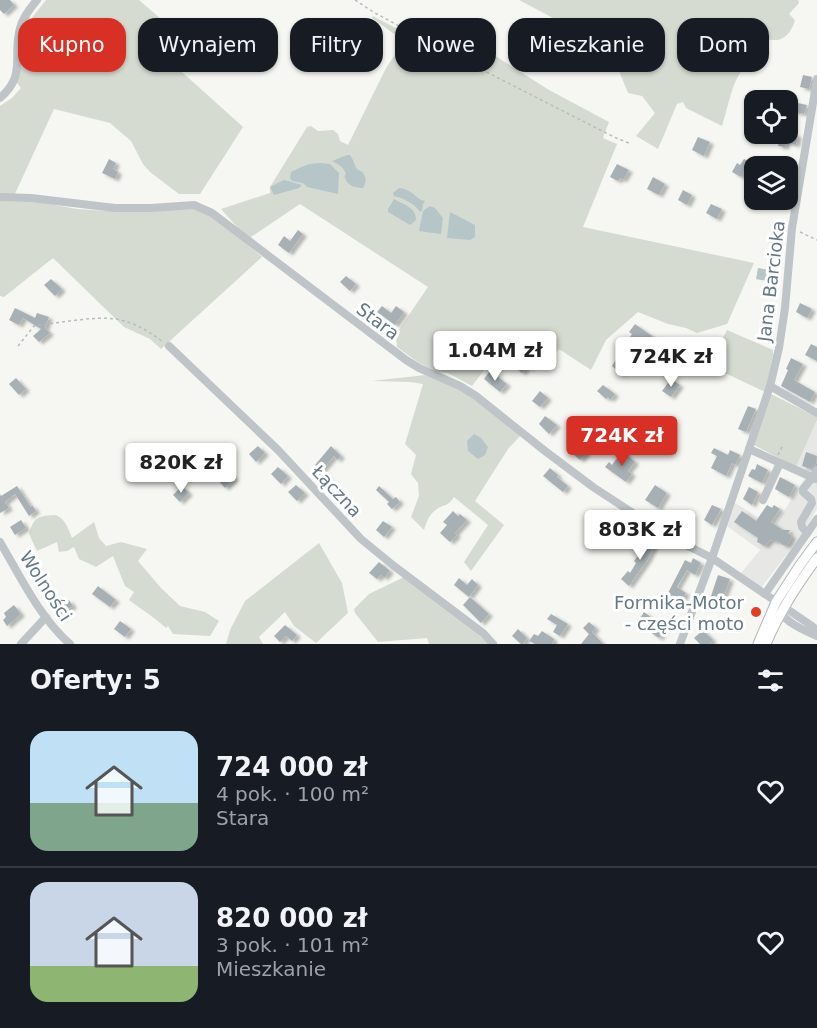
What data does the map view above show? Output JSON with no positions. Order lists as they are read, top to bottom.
{
  "streets": {
    "street": [
      "Jana Barcioka",
      "Stara",
      "Łączna",
      "Wolności"
    ]
  },
  "crossings": [
    ["Jana Barcioka", "Stara"]
  ],
  "places": ["Formika-Motor - części moto"],
  "page": {
    "chip": [
      "Kupno",
      "Wynajem",
      "Filtry",
      "Nowe",
      "Mieszkanie",
      "Dom"
    ],
    "price": [
      "1.04M zł",
      "724K zł",
      "724K zł",
      "820K zł",
      "803K zł"
    ],
    "heading": "Oferty: 5",
    "list": [
      {
        "name": "724 000 zł",
        "note": "4 pok. · 100 m² · Stara"
      },
      {
        "name": "820 000 zł",
        "note": "3 pok. · 101 m² · Mieszkanie"
      }
    ]
  }
}
